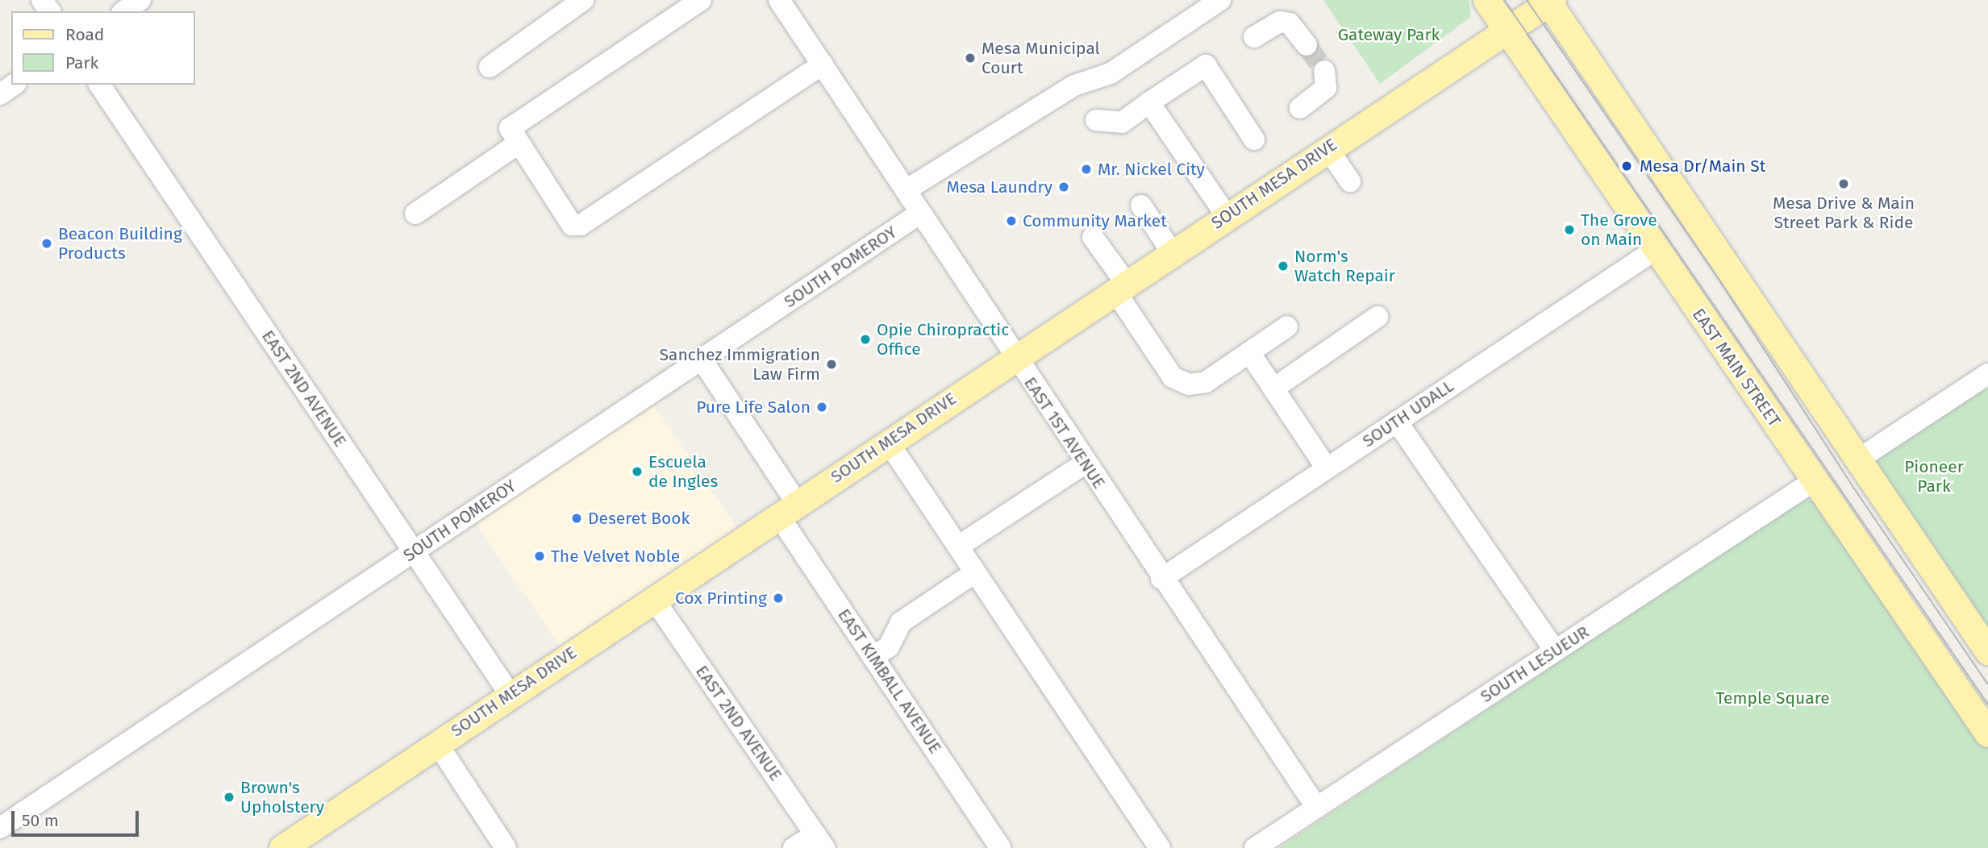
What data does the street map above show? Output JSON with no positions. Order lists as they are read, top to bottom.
{
  "streets": {
    "main road": ["SOUTH MESA DRIVE", "EAST MAIN STREET"],
    "street": [
      "SOUTH POMEROY",
      "EAST 2ND AVENUE",
      "SOUTH UDALL",
      "EAST 1ST AVENUE",
      "SOUTH LESUEUR",
      "EAST KIMBALL AVENUE"
    ]
  },
  "crossings": [
    ["SOUTH MESA DRIVE", "EAST MAIN STREET"],
    ["SOUTH MESA DRIVE", "EAST 2ND AVENUE"],
    ["SOUTH MESA DRIVE", "EAST 1ST AVENUE"],
    ["SOUTH MESA DRIVE", "EAST KIMBALL AVENUE"],
    ["SOUTH POMEROY", "EAST 2ND AVENUE"],
    ["SOUTH POMEROY", "EAST 1ST AVENUE"],
    ["SOUTH POMEROY", "EAST KIMBALL AVENUE"],
    ["EAST MAIN STREET", "SOUTH UDALL"],
    ["EAST MAIN STREET", "SOUTH LESUEUR"],
    ["SOUTH UDALL", "EAST 1ST AVENUE"],
    ["EAST 1ST AVENUE", "SOUTH LESUEUR"]
  ],
  "parks": ["Gateway Park", "Pioneer Park", "Temple Square"],
  "places": [
    "Mesa Municipal Court",
    "Mesa Dr/Main St",
    "Mr. Nickel City",
    "Mesa Drive & Main Street Park & Ride",
    "Mesa Laundry",
    "Community Market",
    "The Grove on Main",
    "Beacon Building Products",
    "Norm's Watch Repair",
    "Opie Chiropractic Office",
    "Sanchez Immigration Law Firm",
    "Pure Life Salon",
    "Escuela de Ingles",
    "Deseret Book",
    "The Velvet Noble",
    "Cox Printing",
    "Brown's Upholstery"
  ],
  "legend": ["Road", "Park"],
  "scale_bar": "50 m"
}
